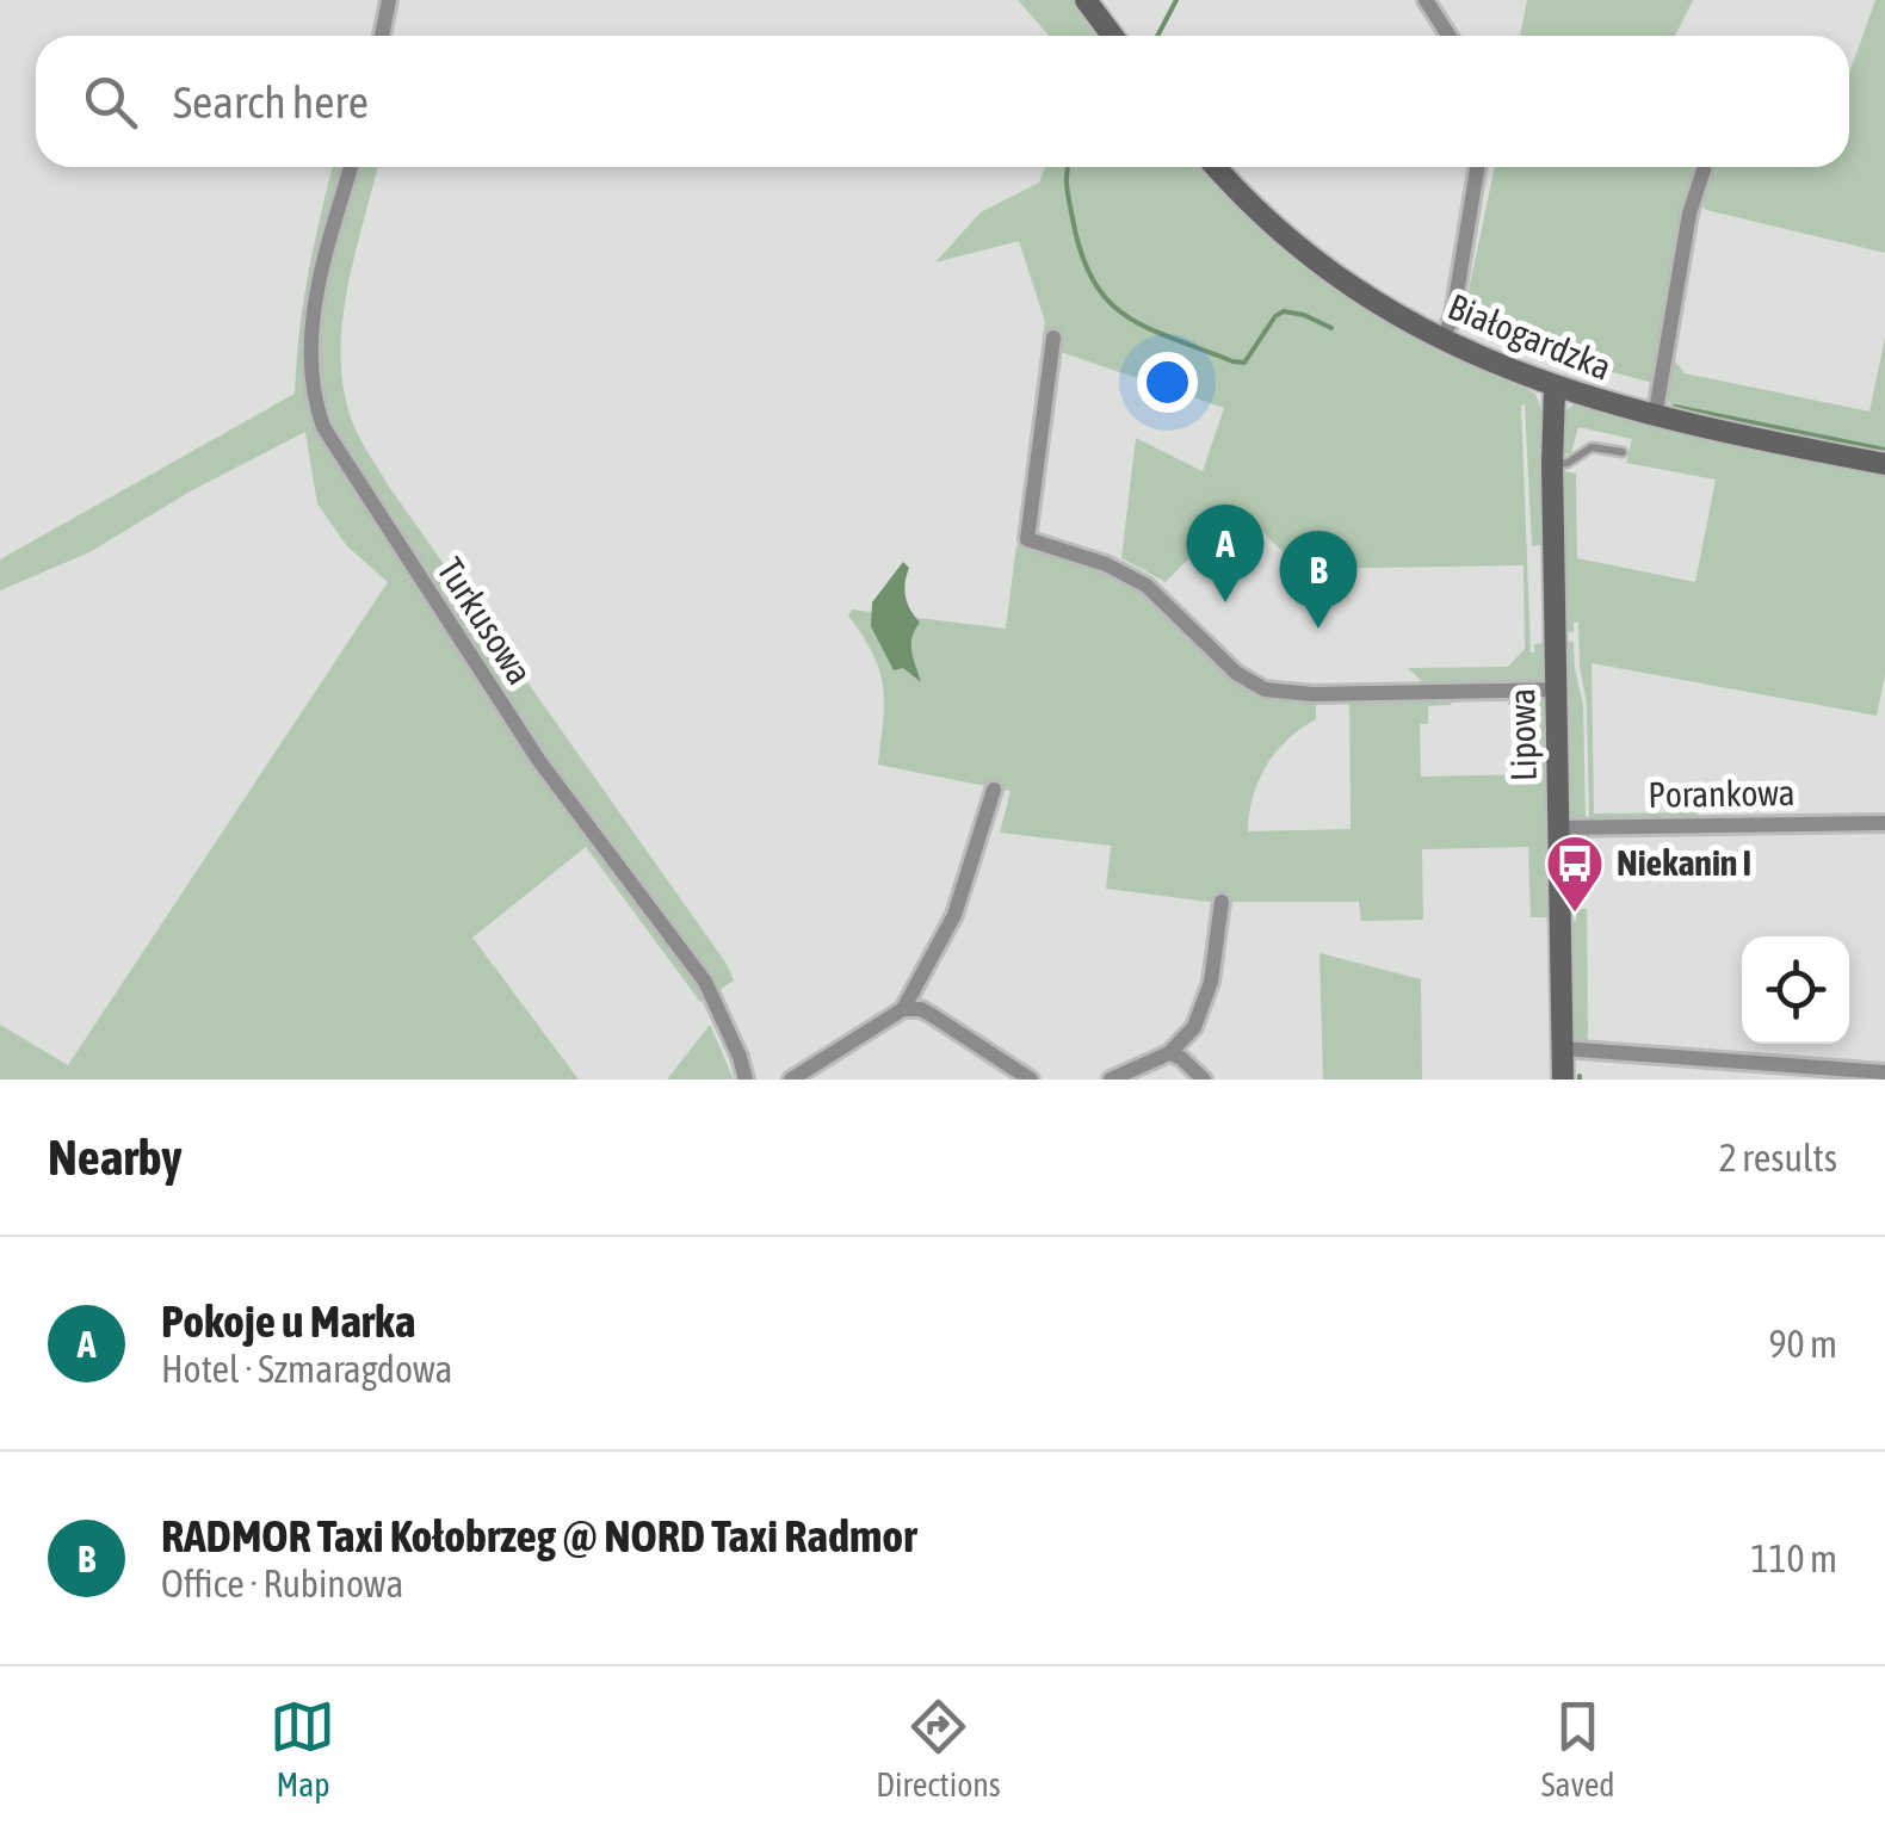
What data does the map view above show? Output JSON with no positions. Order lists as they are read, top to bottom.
{
  "streets": {
    "main road": ["Białogardzka", "Lipowa"],
    "street": ["Turkusowa", "Porankowa"]
  },
  "crossings": [
    ["Białogardzka", "Lipowa"],
    ["Lipowa", "Porankowa"]
  ],
  "places": {
    "bus stop": ["Niekanin I"]
  },
  "page": {
    "search": "Search here",
    "pins": ["A", "B"],
    "heading": ["Nearby", "2 results"],
    "list": [
      {
        "mark": "A",
        "name": "Pokoje u Marka",
        "note": "Hotel · Szmaragdowa",
        "value": "90 m"
      },
      {
        "mark": "B",
        "name": "RADMOR Taxi Kołobrzeg @ NORD Taxi Radmor",
        "note": "Office · Rubinowa",
        "value": "110 m"
      }
    ],
    "nav": ["Map", "Directions", "Saved"]
  }
}
